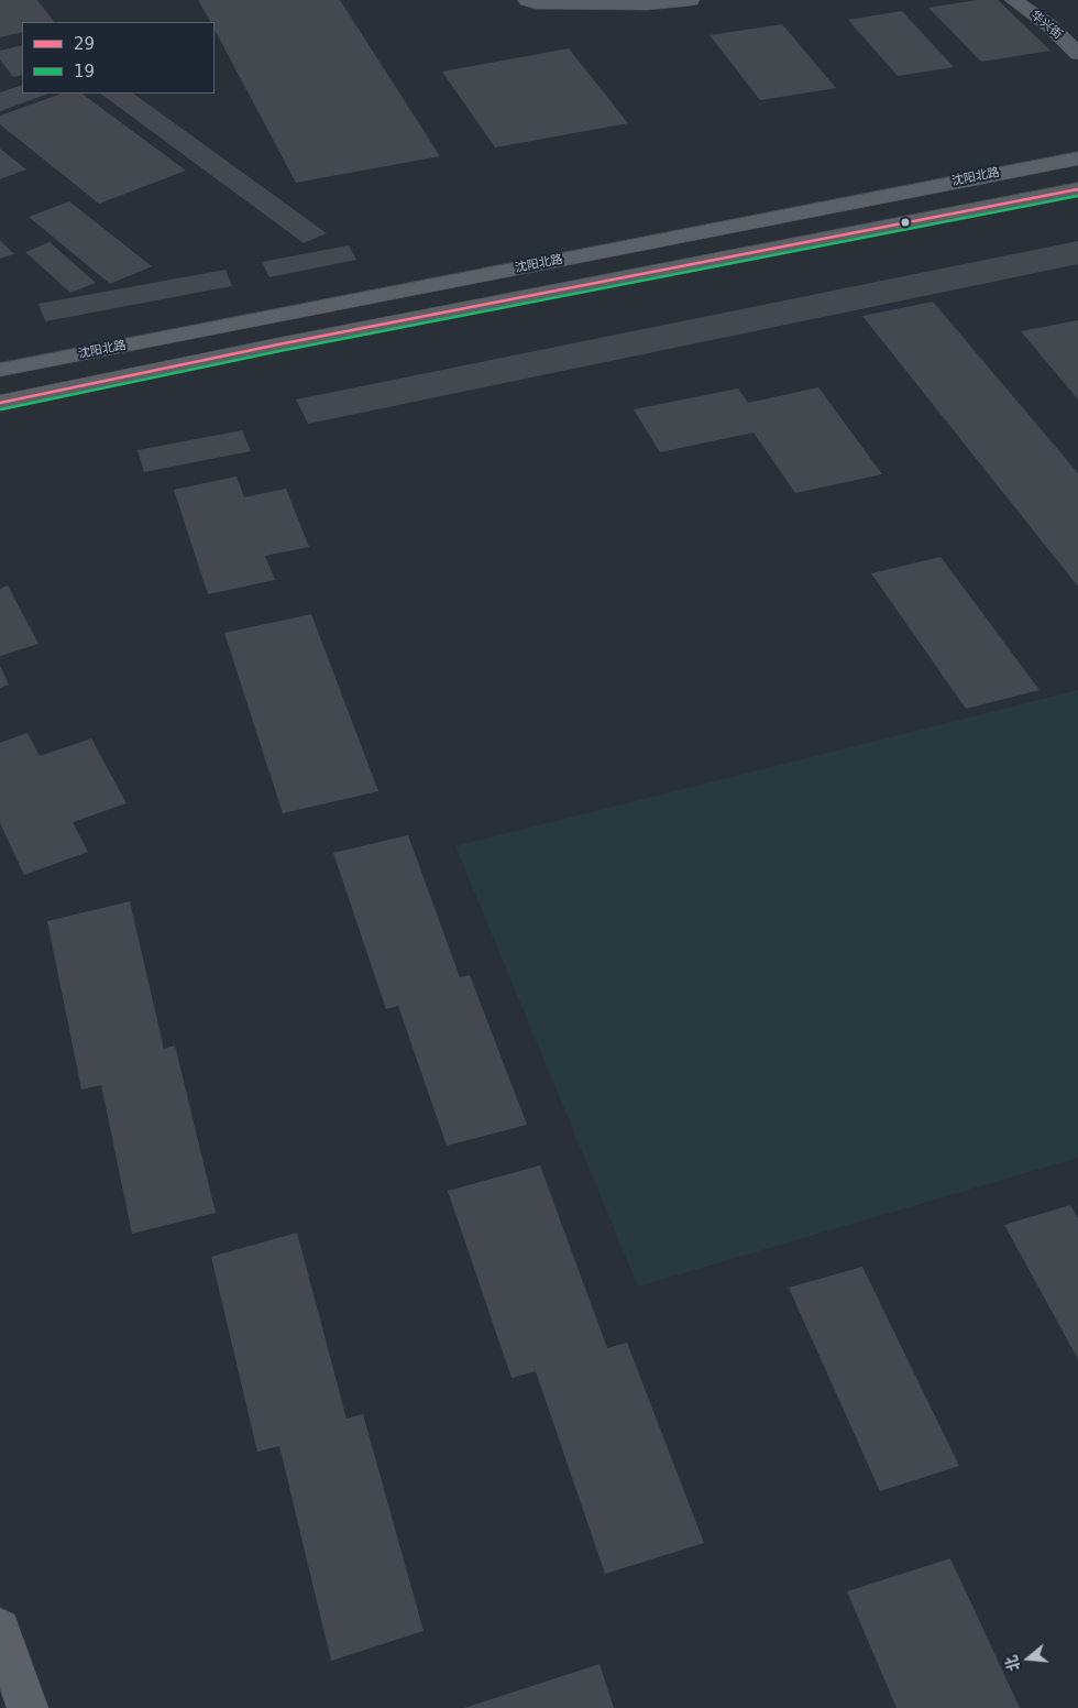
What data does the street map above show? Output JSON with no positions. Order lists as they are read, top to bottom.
{
  "streets": {
    "main road": ["沈阳北路"],
    "street": ["华兴街"]
  },
  "lines": ["transit line 29", "transit line 19"],
  "legend": ["29", "19"],
  "north": "left"
}
